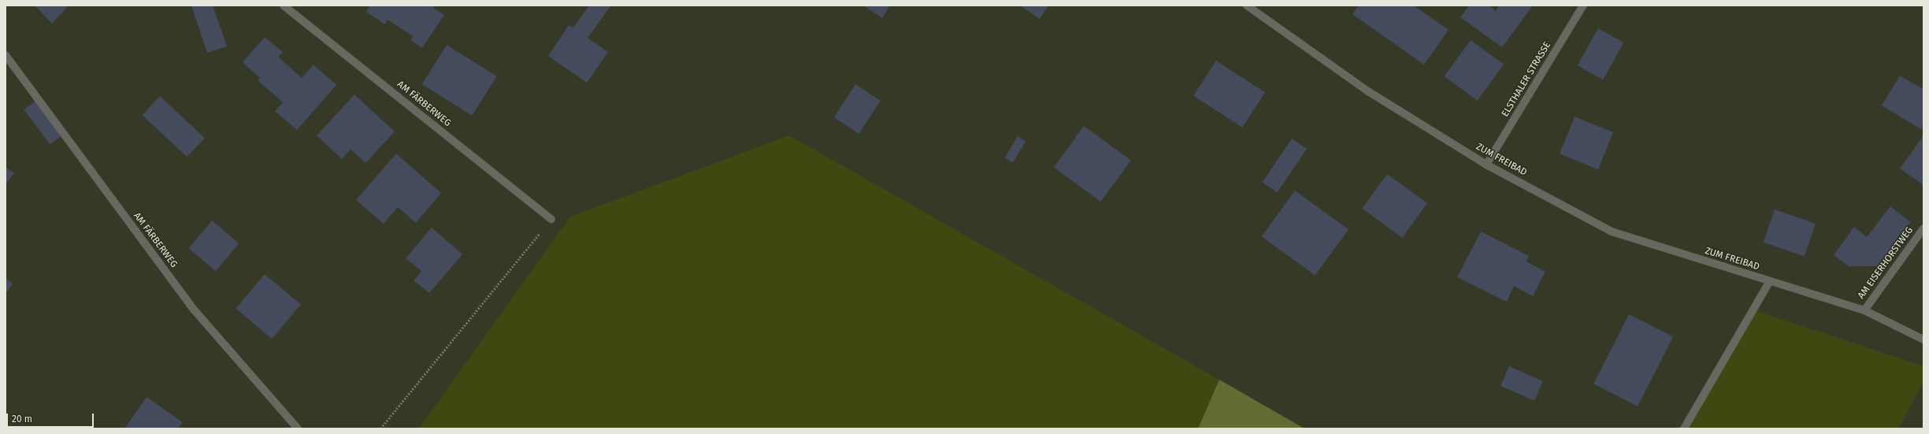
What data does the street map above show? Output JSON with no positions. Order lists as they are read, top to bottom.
{
  "streets": {
    "street": [
      "ELSTHALER STRASSE",
      "AM FÄRBERWEG",
      "ZUM FREIBAD",
      "AM EISERHORSTWEG"
    ]
  },
  "crossings": [
    ["ELSTHALER STRASSE", "ZUM FREIBAD"],
    ["ZUM FREIBAD", "AM EISERHORSTWEG"]
  ],
  "scale_bar": "20 m"
}
